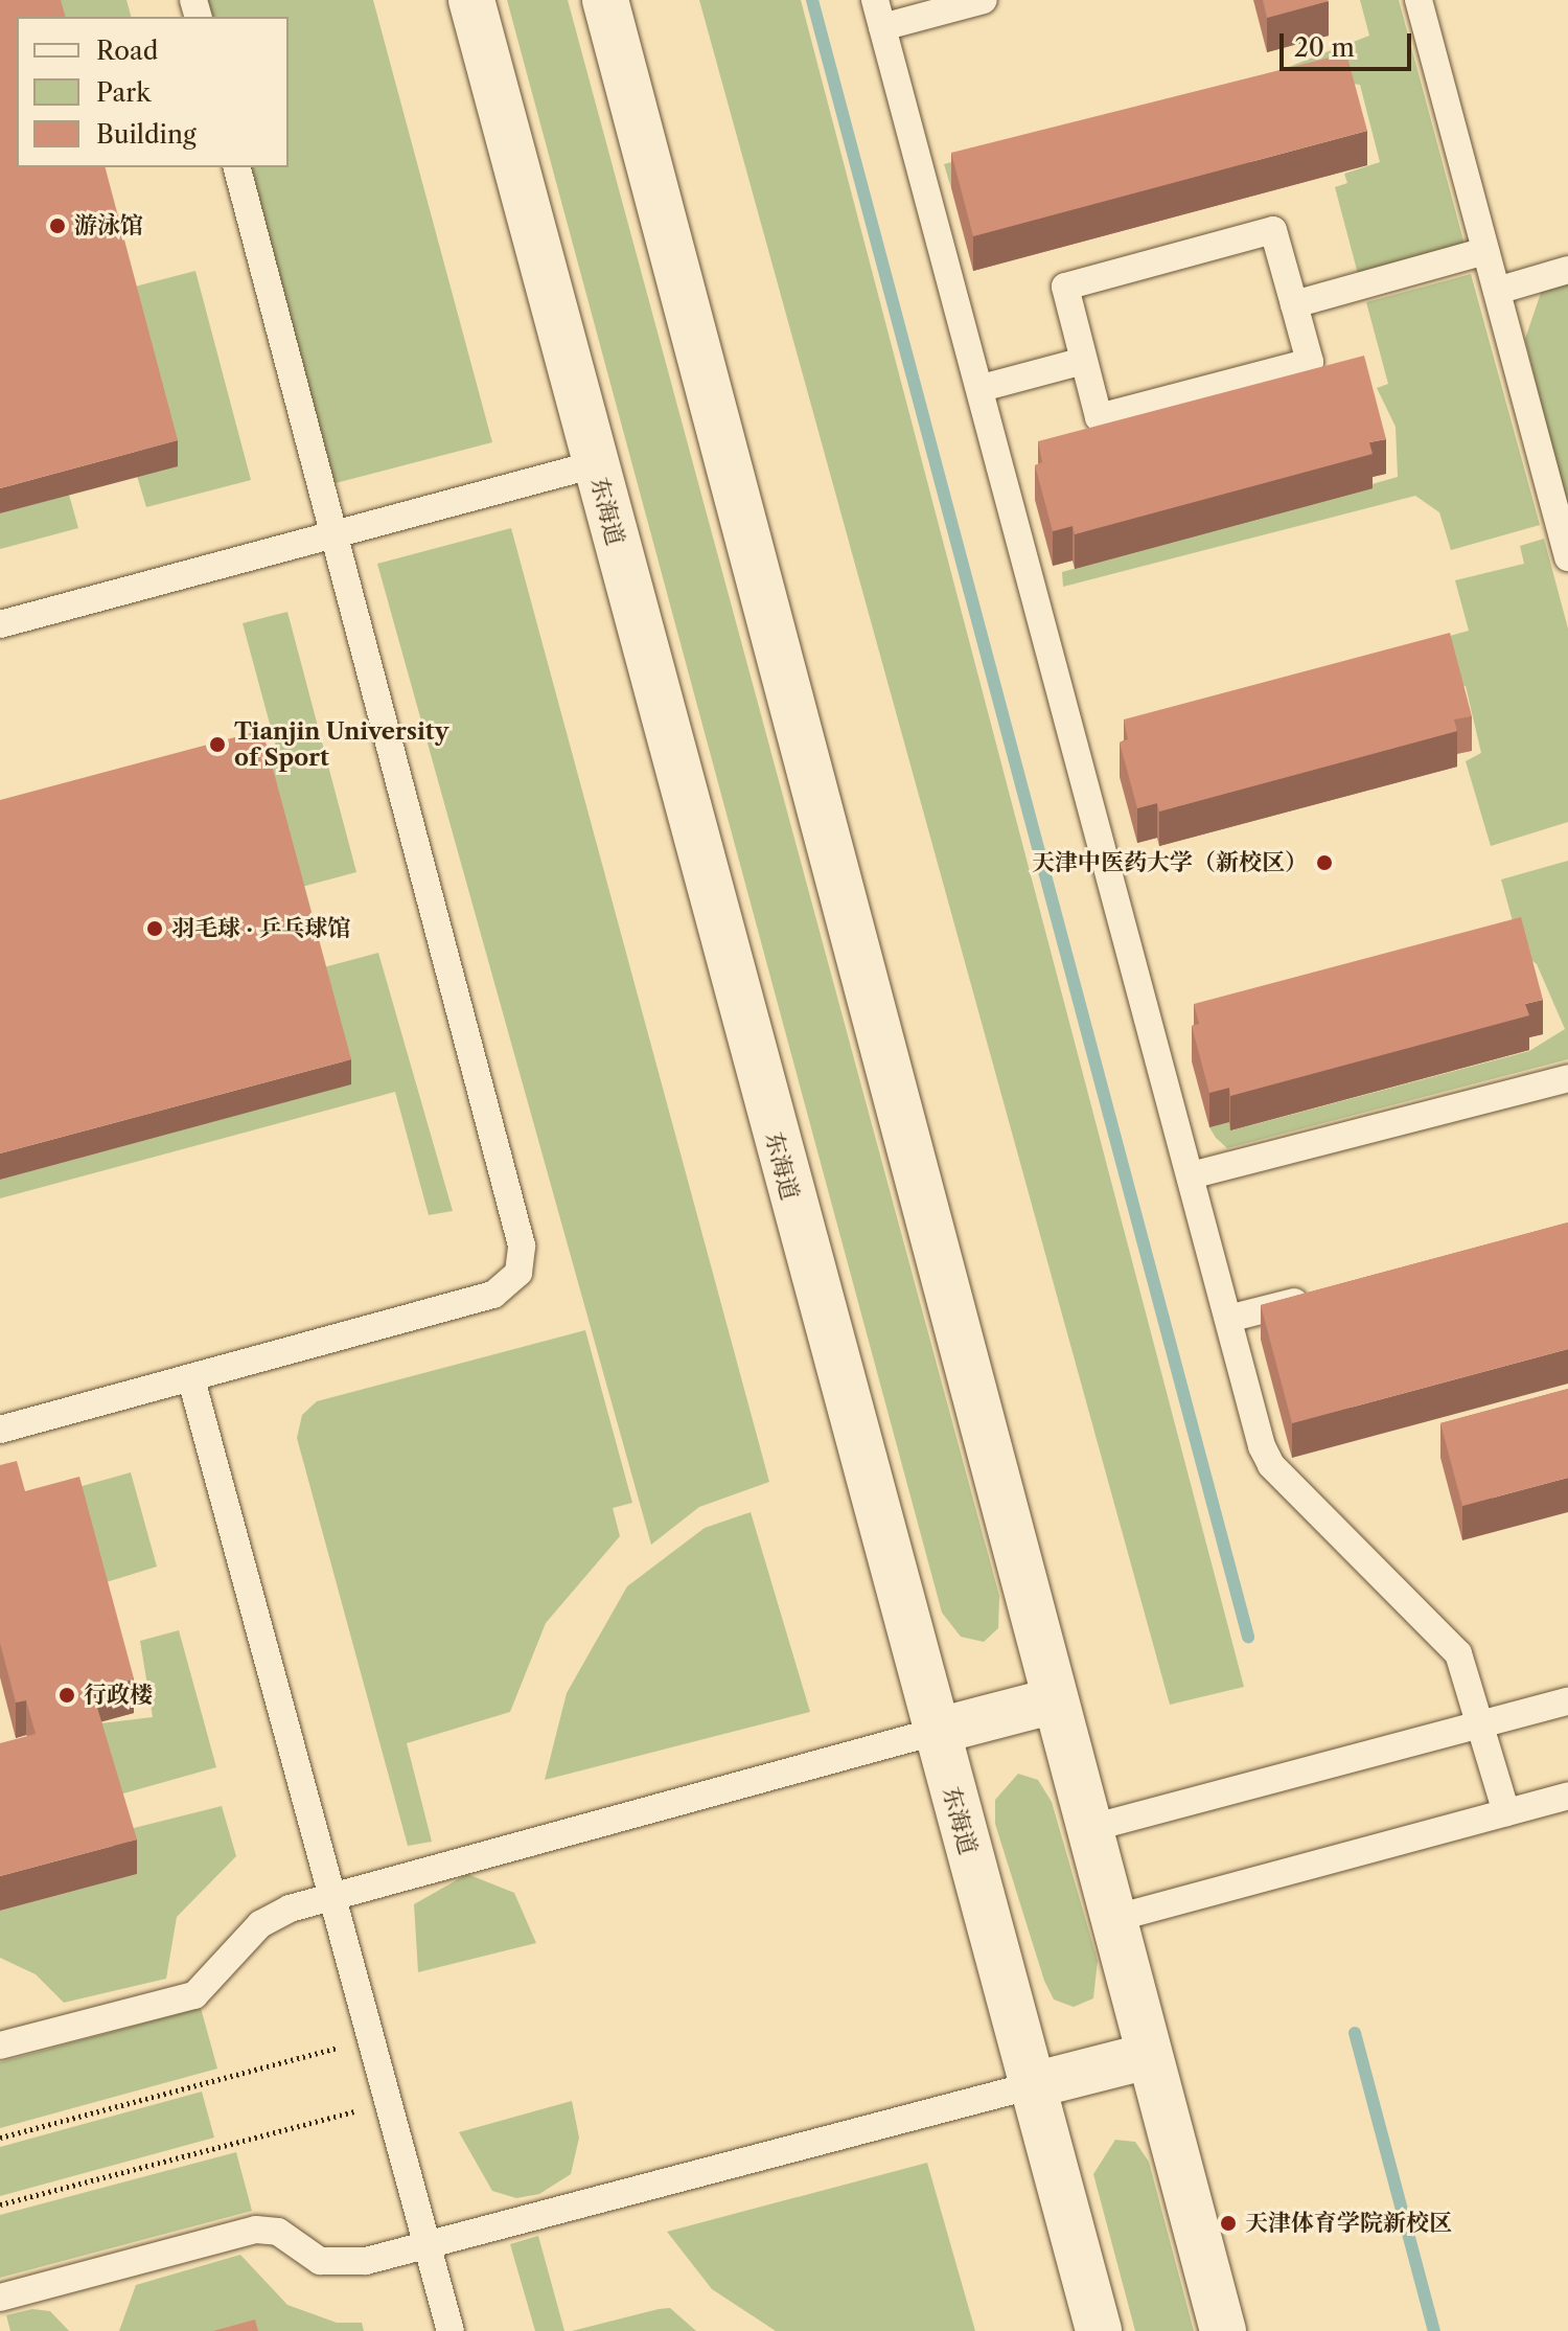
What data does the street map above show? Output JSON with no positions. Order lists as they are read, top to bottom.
{
  "streets": {
    "main road": ["东海道"]
  },
  "places": [
    "游泳馆",
    "Tianjin University of Sport",
    "天津中医药大学（新校区）",
    "羽毛球 · 乒乓球馆",
    "行政楼",
    "天津体育学院新校区"
  ],
  "legend": ["Road", "Park", "Building"],
  "scale_bar": "20 m"
}
